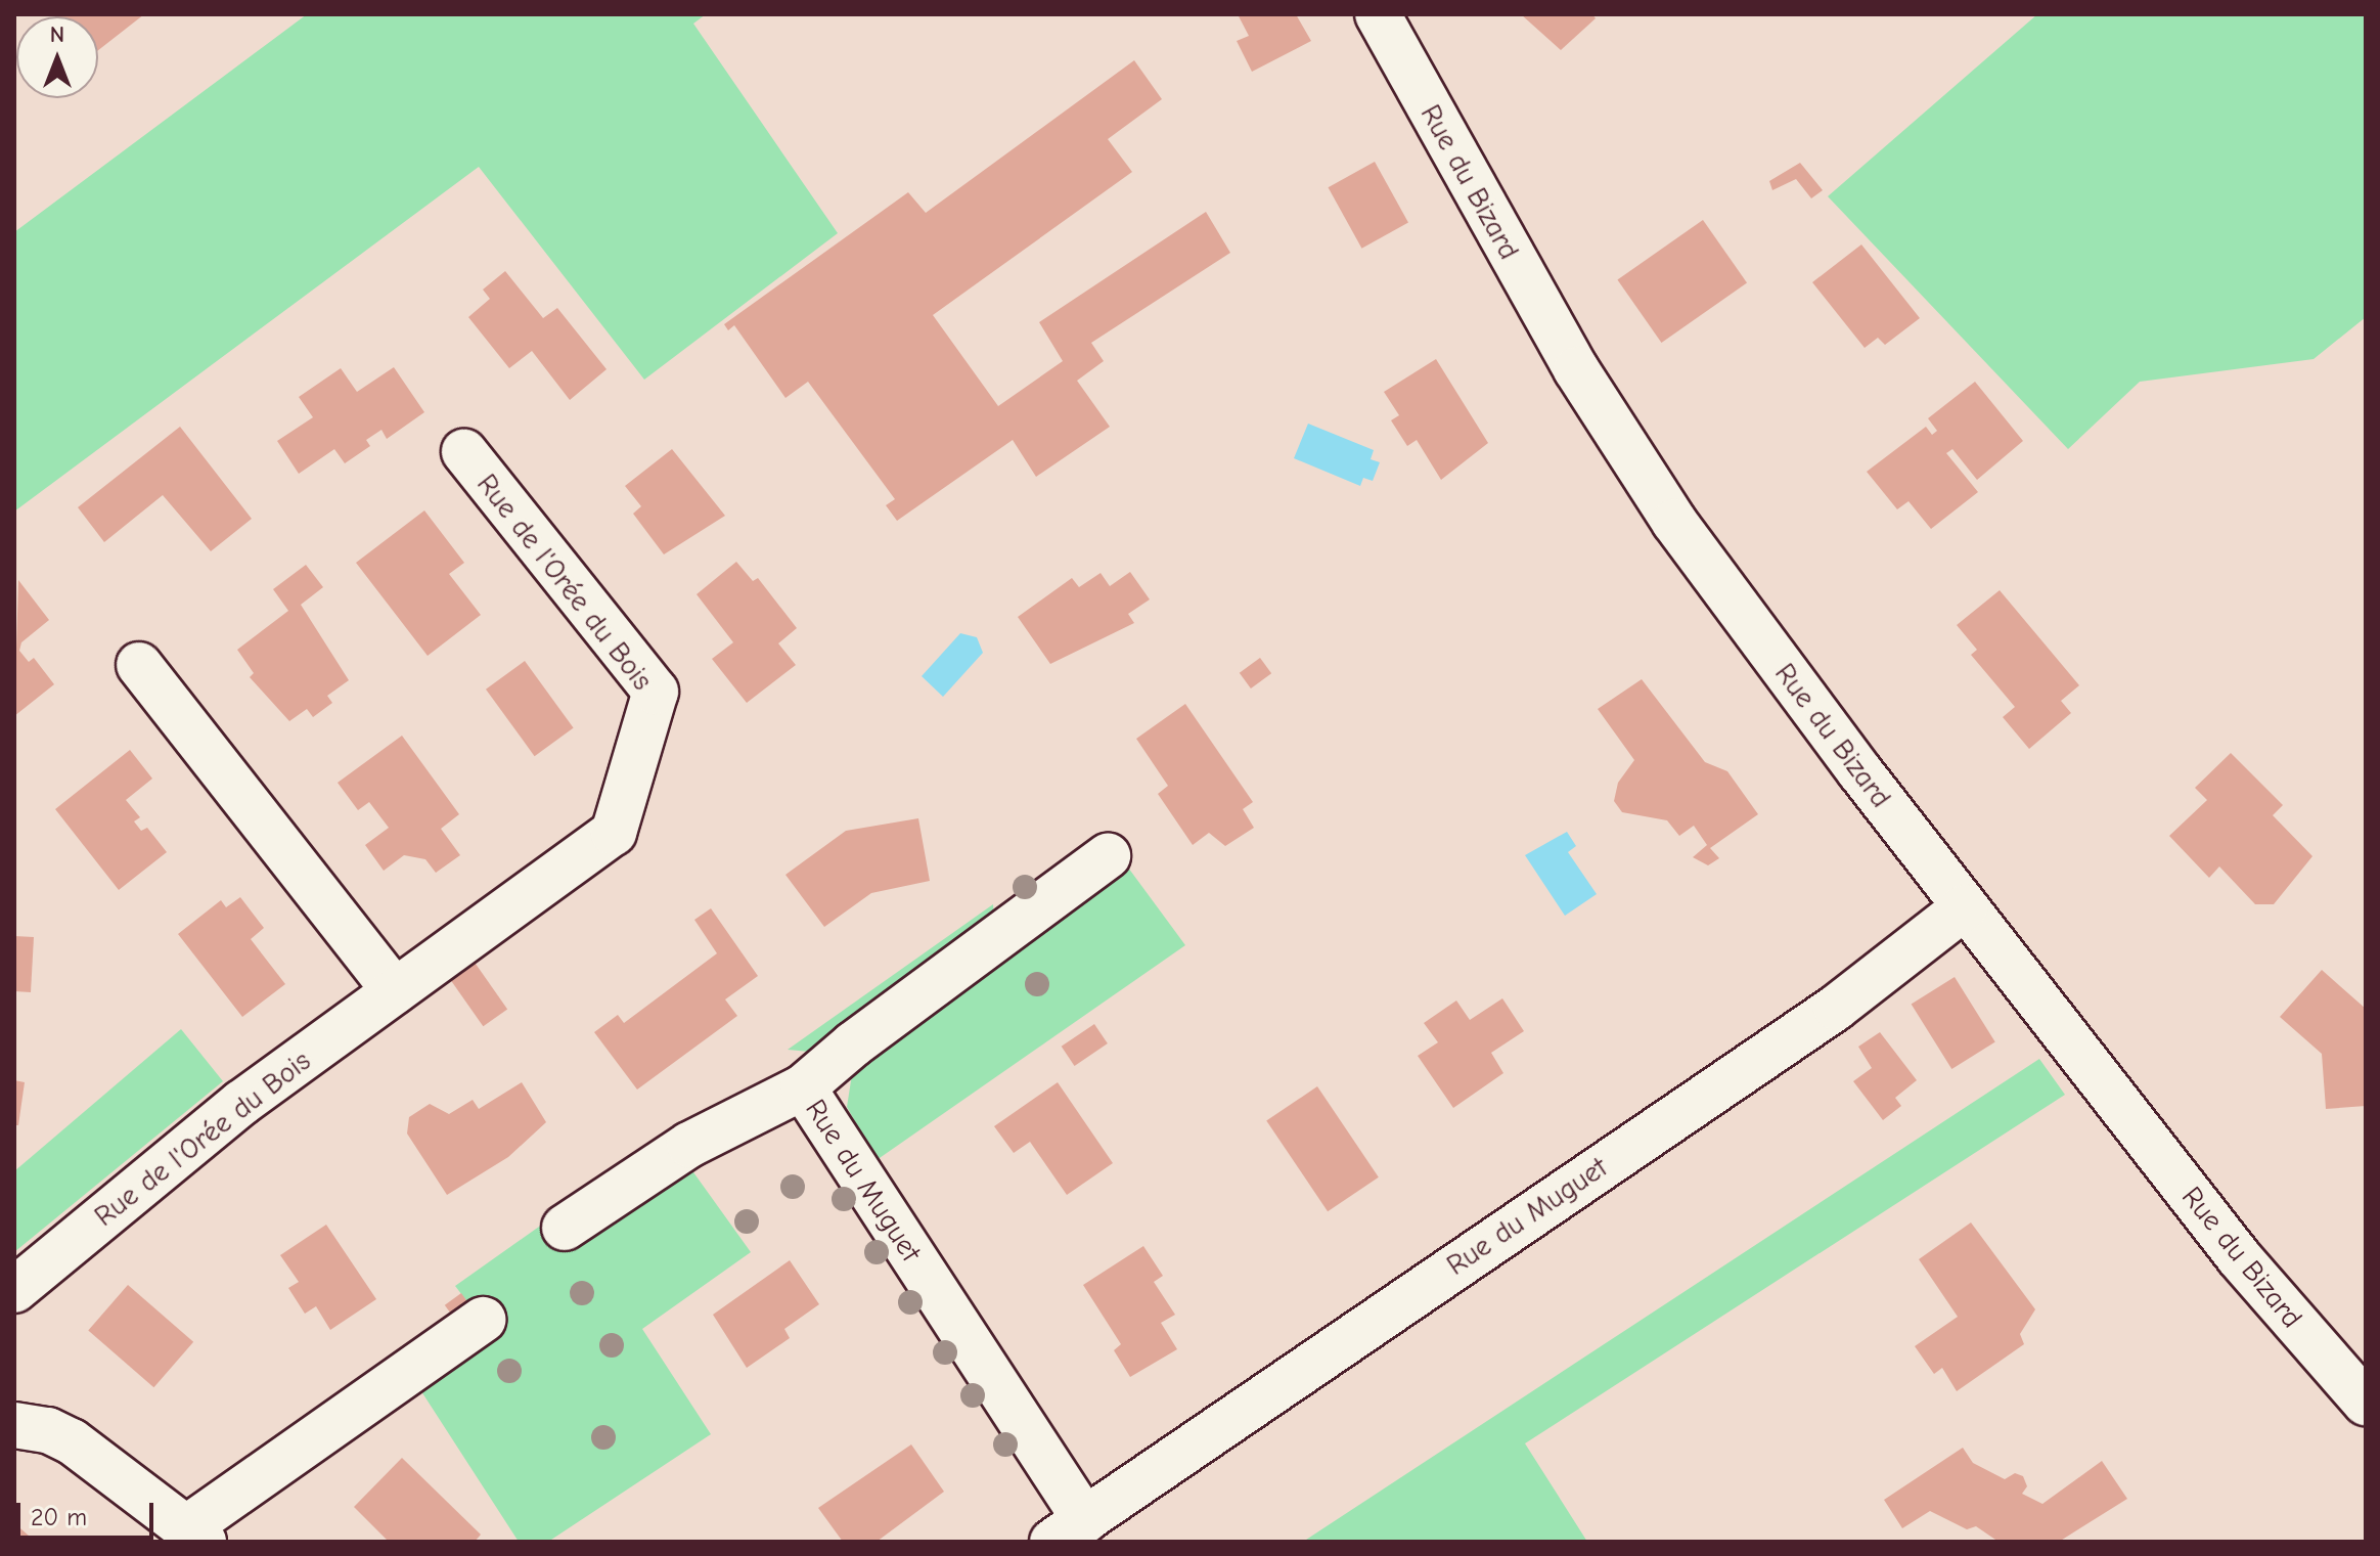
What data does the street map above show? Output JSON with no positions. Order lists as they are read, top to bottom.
{
  "streets": {
    "street": ["Rue du Bizard", "Rue de l'Orée du Bois", "Rue du Muguet"]
  },
  "crossings": [
    ["Rue du Bizard", "Rue du Muguet"]
  ],
  "scale_bar": "20 m",
  "north": "top"
}
